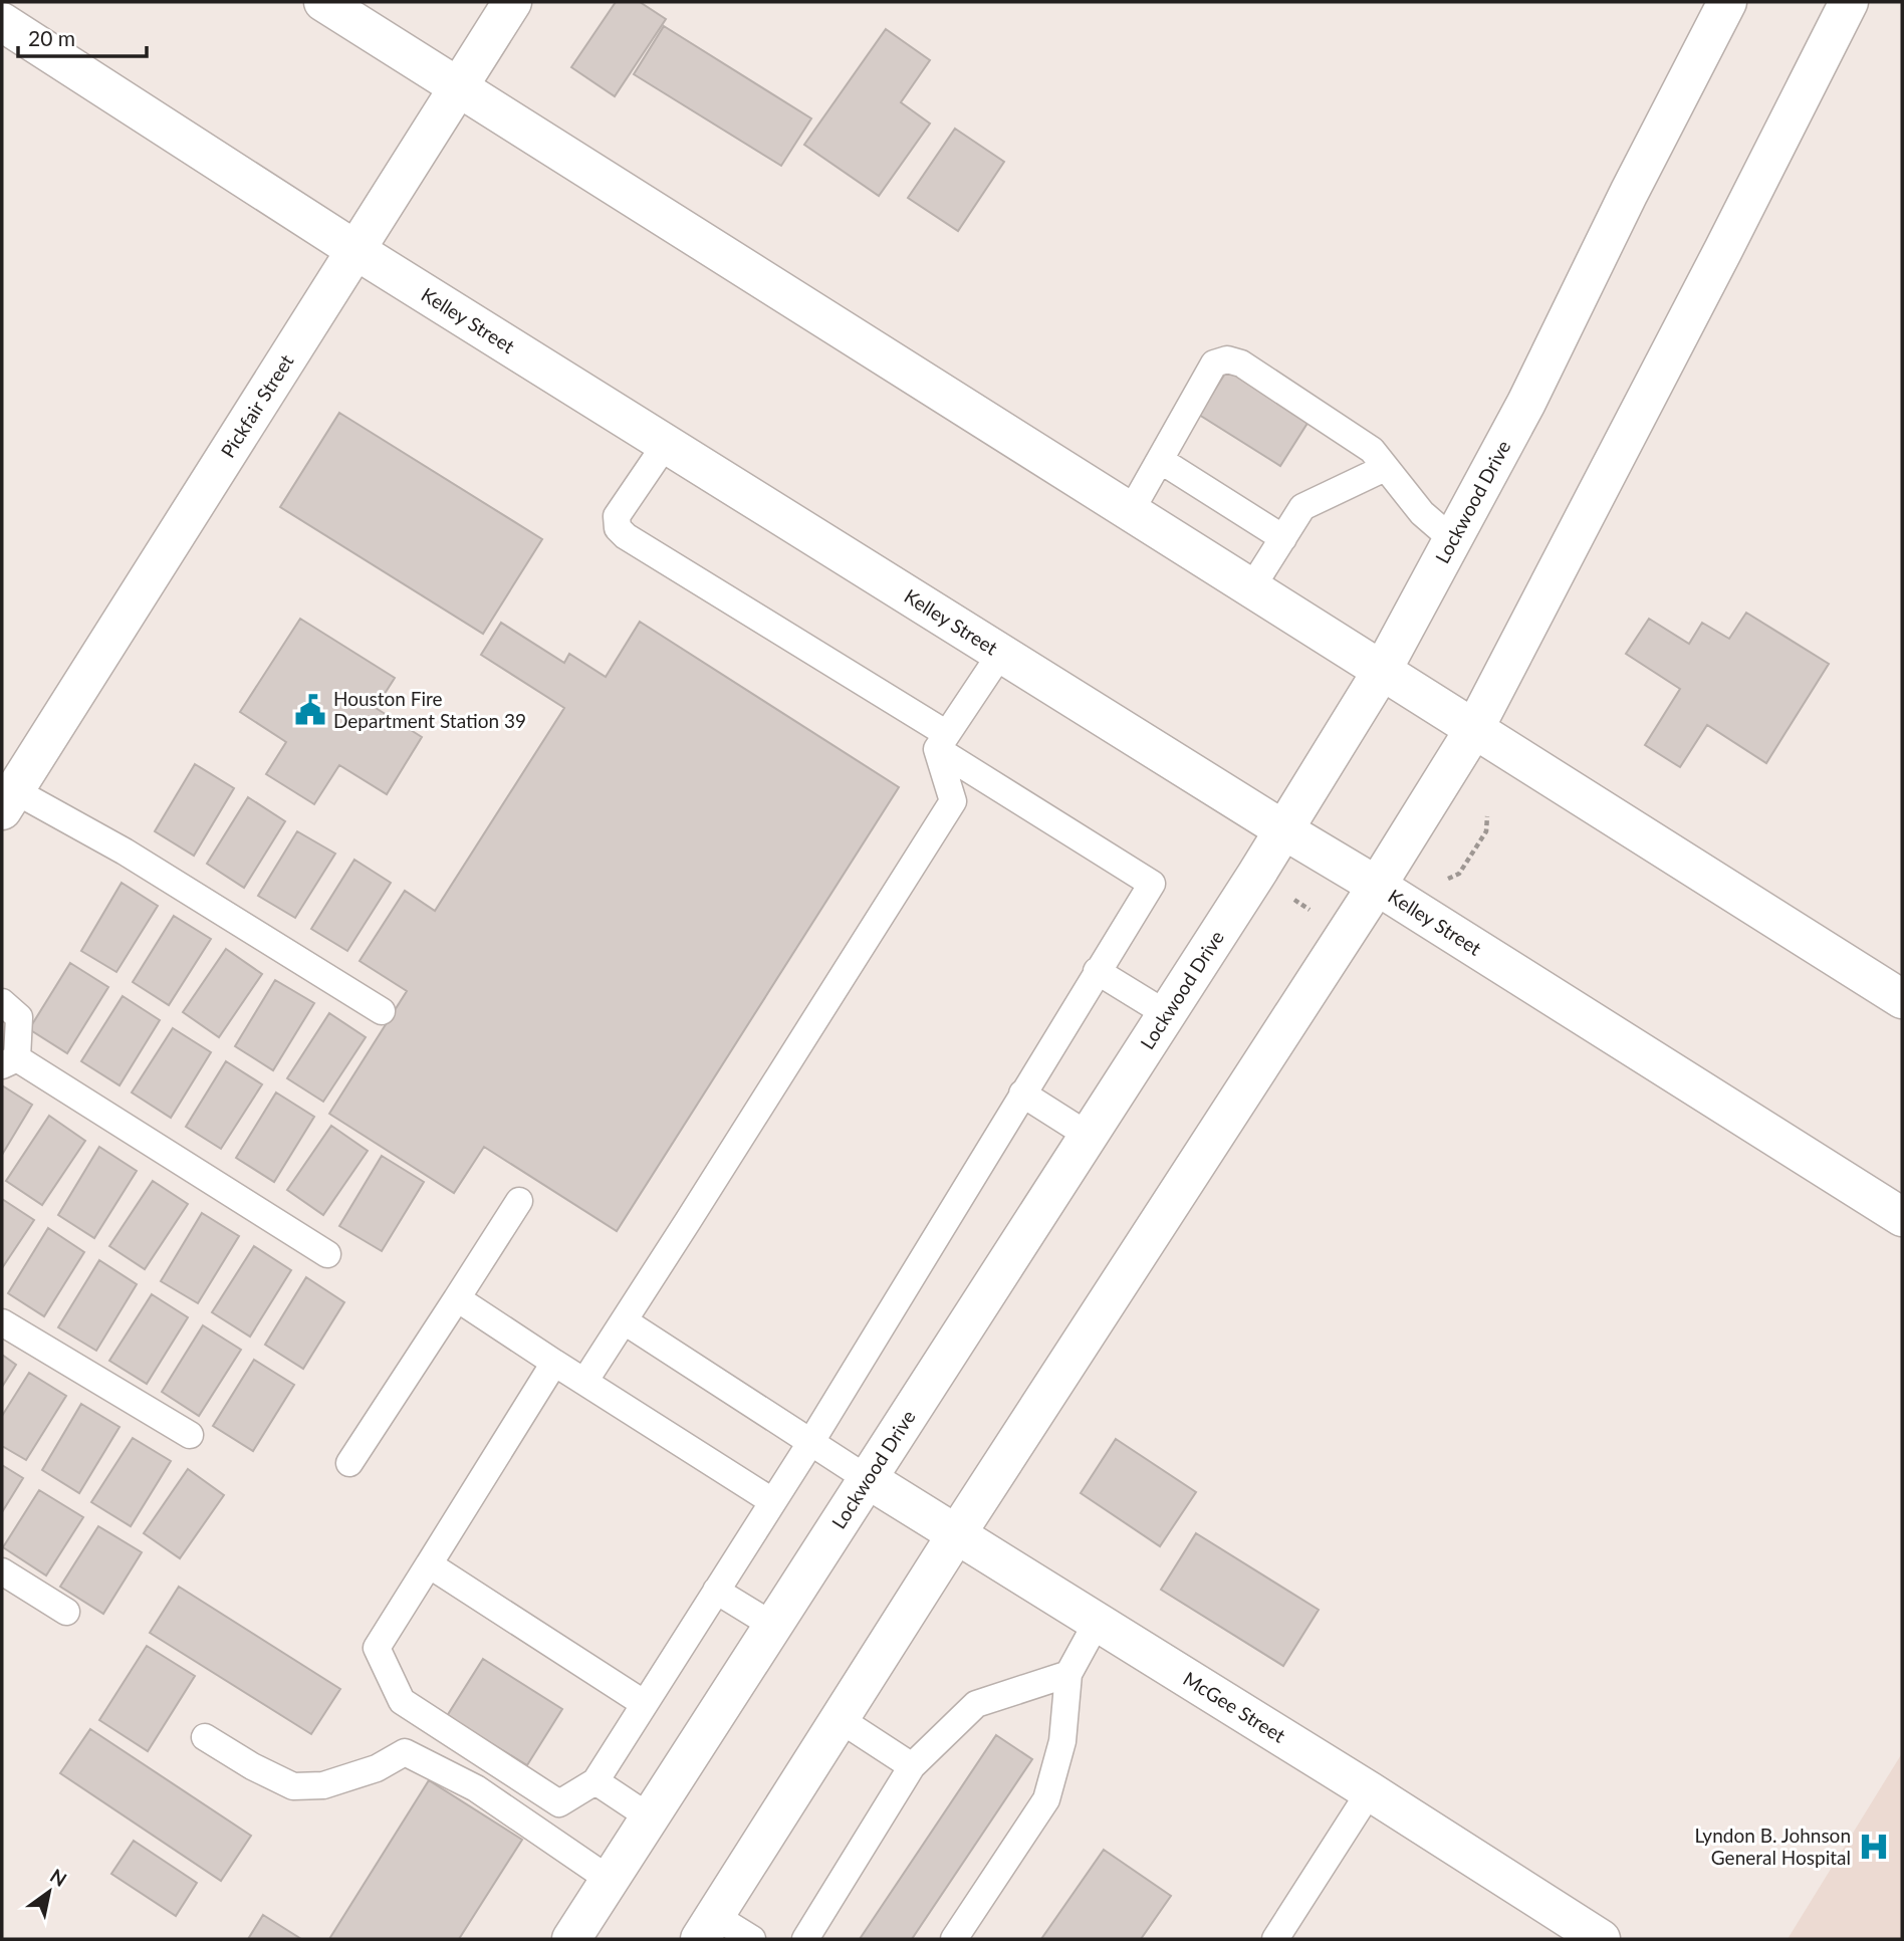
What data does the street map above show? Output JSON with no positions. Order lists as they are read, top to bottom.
{
  "streets": {
    "main road": [
      "Kelley Street",
      "Pickfair Street",
      "Lockwood Drive",
      "McGee Street"
    ]
  },
  "crossings": [
    ["Kelley Street", "Pickfair Street"],
    ["Kelley Street", "Lockwood Drive"],
    ["Lockwood Drive", "McGee Street"]
  ],
  "places": {
    "public building": ["Houston Fire Department Station 39"],
    "hospital": ["Lyndon B. Johnson General Hospital"]
  },
  "scale_bar": "20 m",
  "north": "top right"
}
